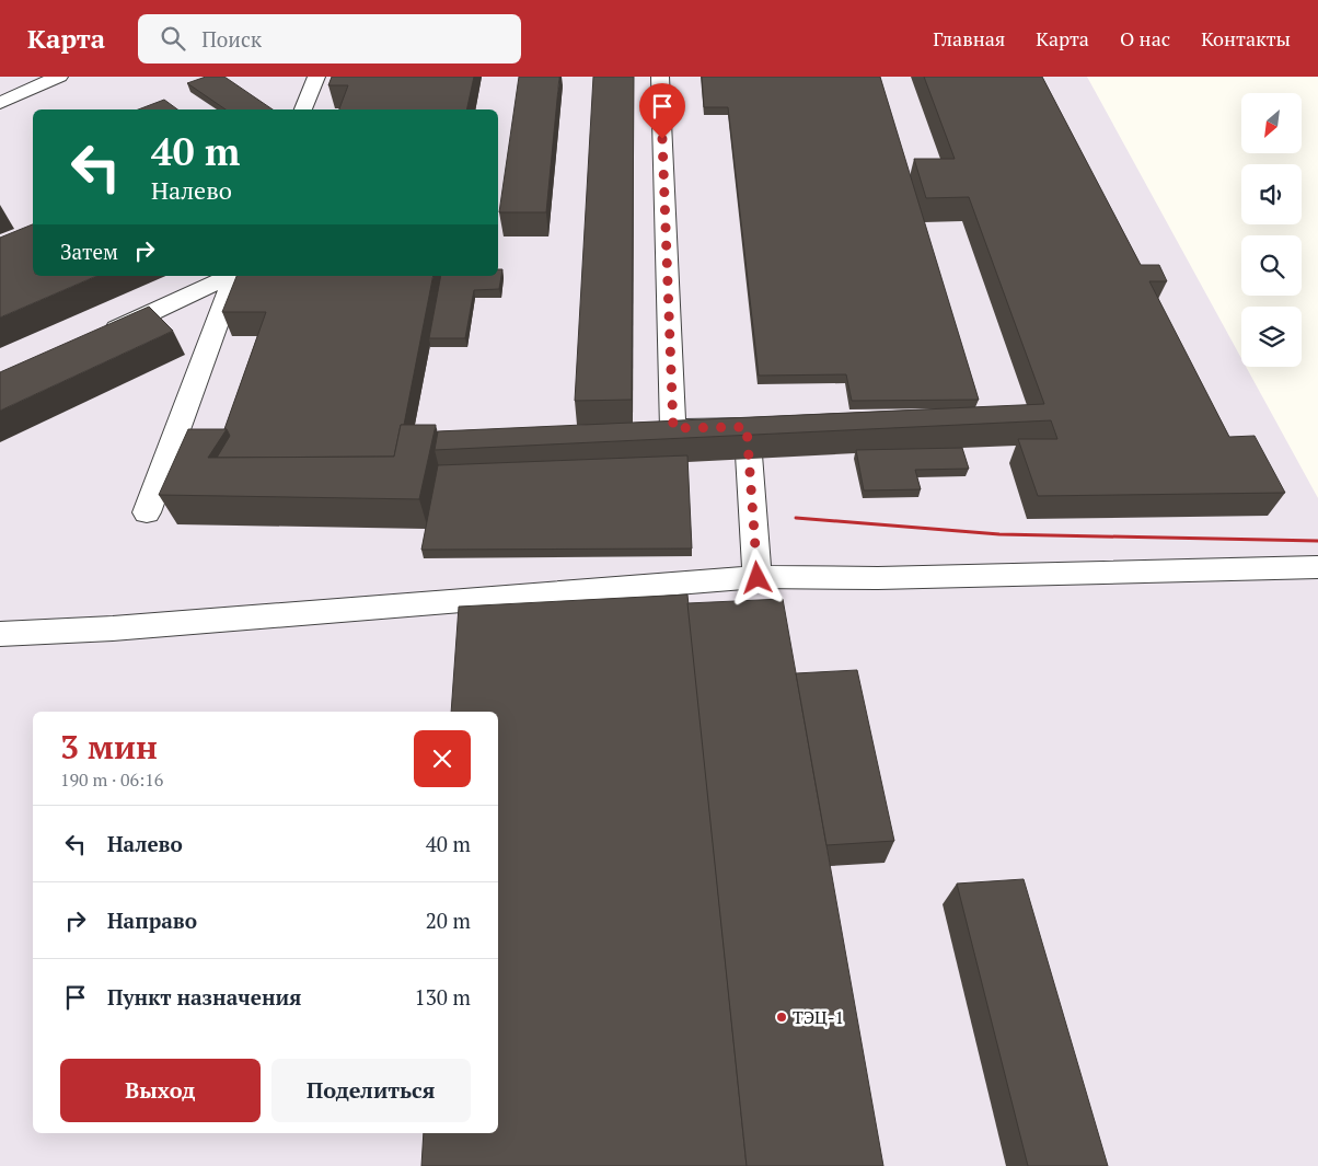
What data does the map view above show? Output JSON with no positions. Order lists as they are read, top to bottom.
{
  "places": ["ТЭЦ-1"],
  "north": "bottom left",
  "page": {
    "header": "Карта",
    "search": "Поиск",
    "nav": [
      "Главная",
      "Карта",
      "О нас",
      "Контакты"
    ],
    "turn": ["40 m", "Налево"],
    "then": "Затем",
    "heading": ["3 мин", "190 m · 06:16"],
    "list": [
      {
        "name": "Налево",
        "value": "40 m"
      },
      {
        "name": "Направо",
        "value": "20 m"
      },
      {
        "name": "Пункт назначения",
        "value": "130 m"
      }
    ],
    "buttons": ["Выход", "Поделиться"]
  }
}
